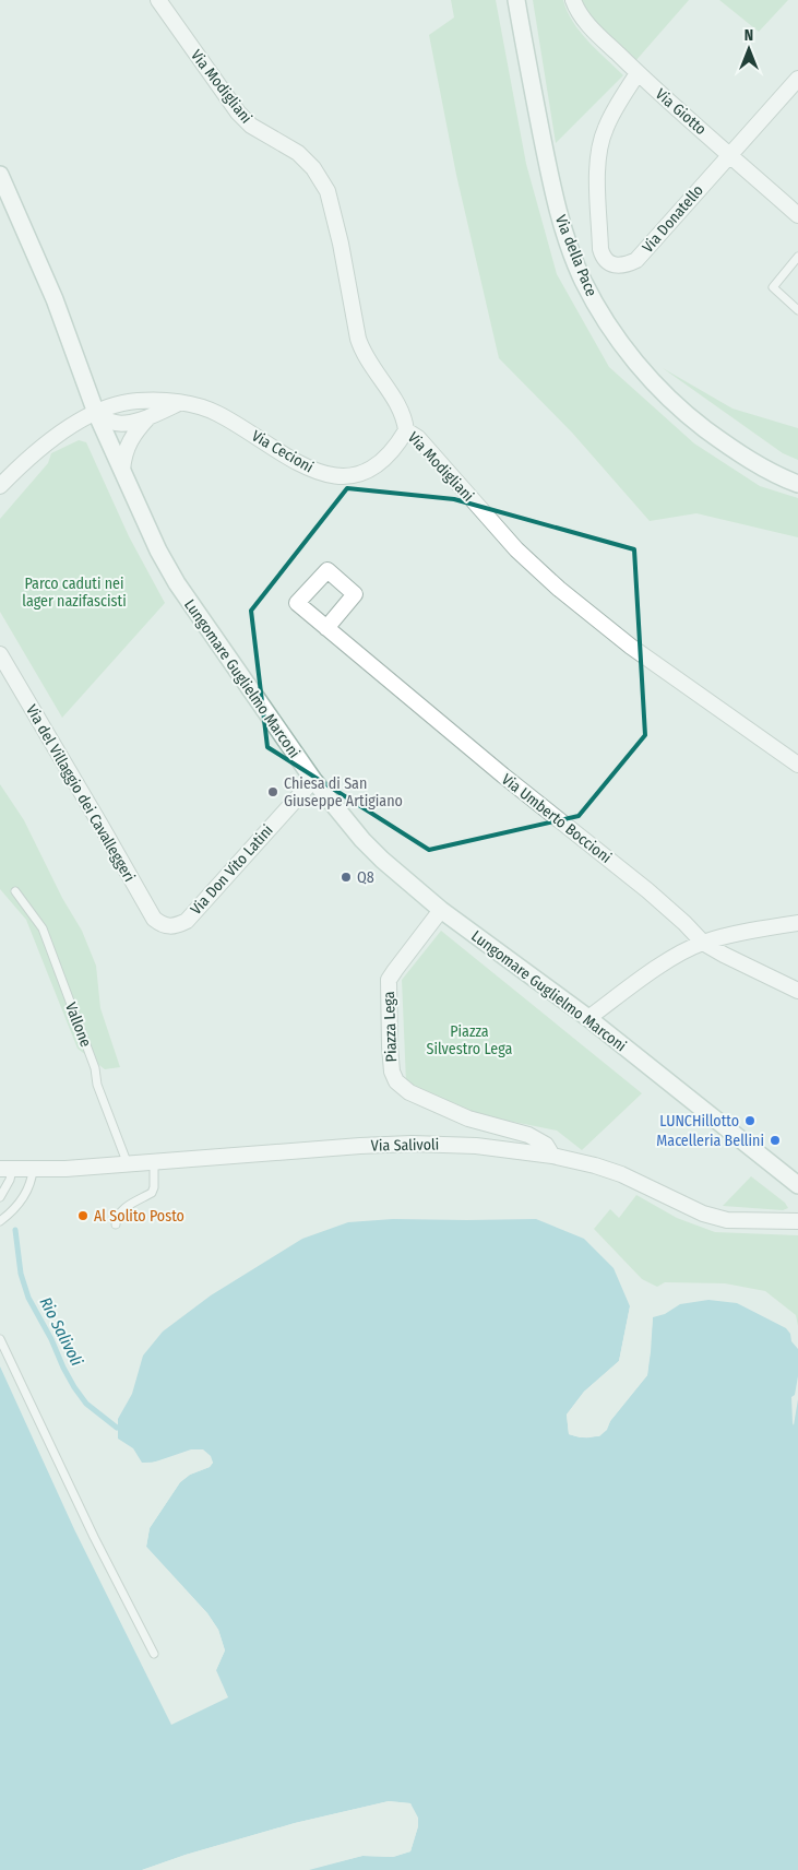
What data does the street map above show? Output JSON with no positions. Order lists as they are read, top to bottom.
{
  "streets": {
    "street": [
      "Via Modigliani",
      "Via Giotto",
      "Via Donatello",
      "Via della Pace",
      "Via Cecioni",
      "Lungomare Guglielmo Marconi",
      "Via del Villaggio dei Cavalleggeri",
      "Via Umberto Boccioni",
      "Via Don Vito Latini",
      "Piazza Lega",
      "Via Salivoli"
    ],
    "lane": ["Vallone"]
  },
  "crossings": [
    ["Via Modigliani", "Via Cecioni"],
    ["Via Giotto", "Via Donatello"],
    ["Via Cecioni", "Lungomare Guglielmo Marconi"],
    ["Lungomare Guglielmo Marconi", "Via Don Vito Latini"],
    ["Lungomare Guglielmo Marconi", "Piazza Lega"],
    ["Via del Villaggio dei Cavalleggeri", "Via Don Vito Latini"],
    ["Vallone", "Via Salivoli"],
    ["Piazza Lega", "Via Salivoli"]
  ],
  "water": ["Rio Salivoli"],
  "parks": ["Parco caduti nei lager nazifascisti", "Piazza Silvestro Lega"],
  "places": [
    "Chiesa di San Giuseppe Artigiano",
    "Q8",
    "LUNCHillotto",
    "Macelleria Bellini",
    "Al Solito Posto"
  ],
  "north": "top"
}
